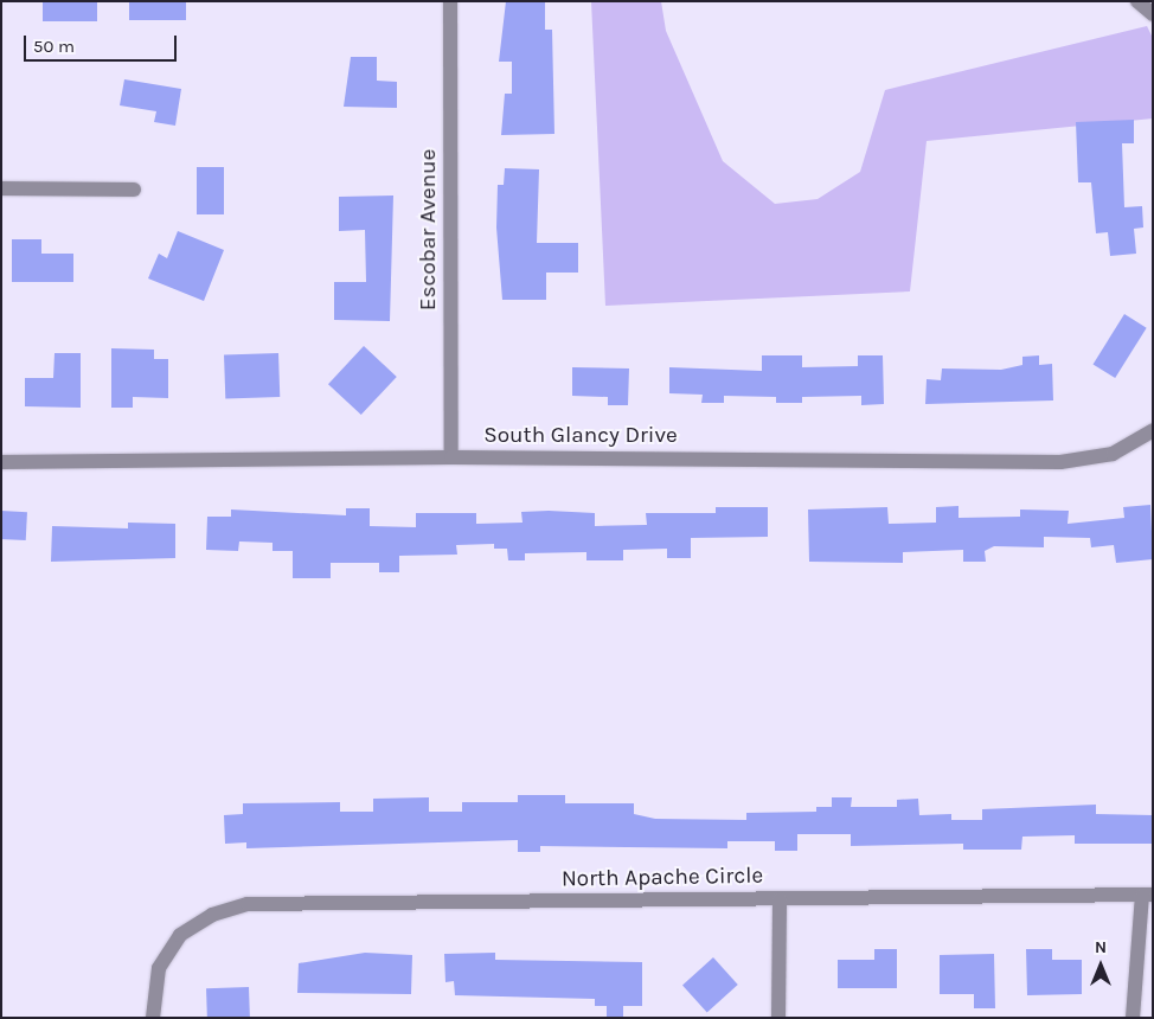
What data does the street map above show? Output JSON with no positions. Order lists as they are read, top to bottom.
{
  "streets": {
    "street": ["Escobar Avenue", "South Glancy Drive", "North Apache Circle"]
  },
  "crossings": [
    ["Escobar Avenue", "South Glancy Drive"]
  ],
  "scale_bar": "50 m",
  "north": "top"
}
